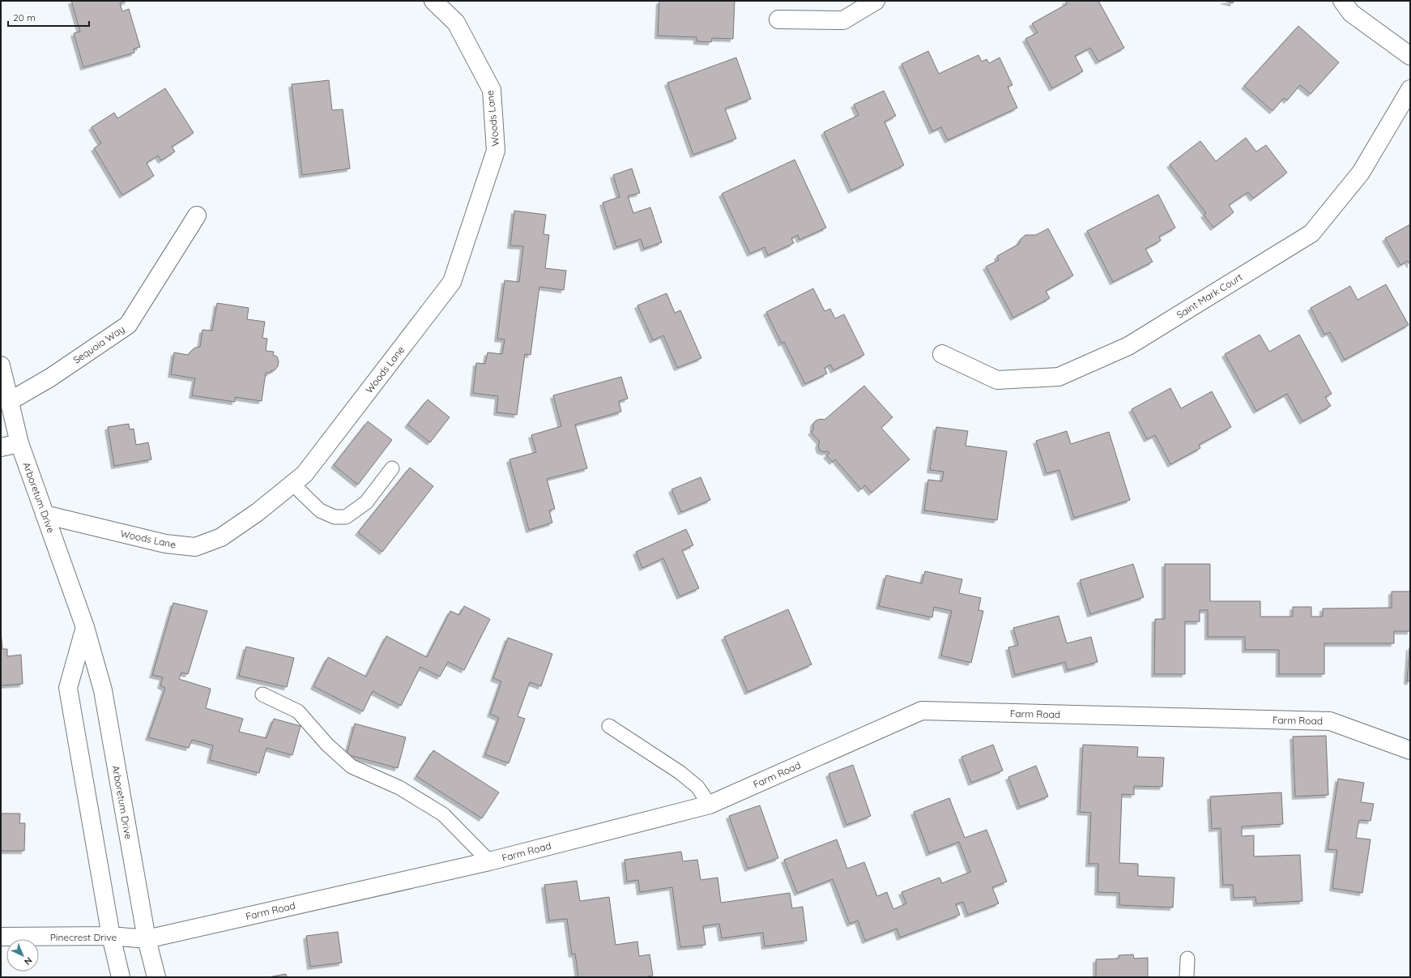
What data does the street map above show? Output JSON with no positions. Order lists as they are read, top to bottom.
{
  "streets": {
    "street": [
      "Woods Lane",
      "Saint Mark Court",
      "Sequoia Way",
      "Arboretum Drive",
      "Farm Road",
      "Pinecrest Drive"
    ]
  },
  "crossings": [
    ["Woods Lane", "Arboretum Drive"],
    ["Sequoia Way", "Arboretum Drive"],
    ["Arboretum Drive", "Farm Road"],
    ["Arboretum Drive", "Pinecrest Drive"],
    ["Farm Road", "Pinecrest Drive"]
  ],
  "scale_bar": "20 m",
  "north": "bottom right"
}
